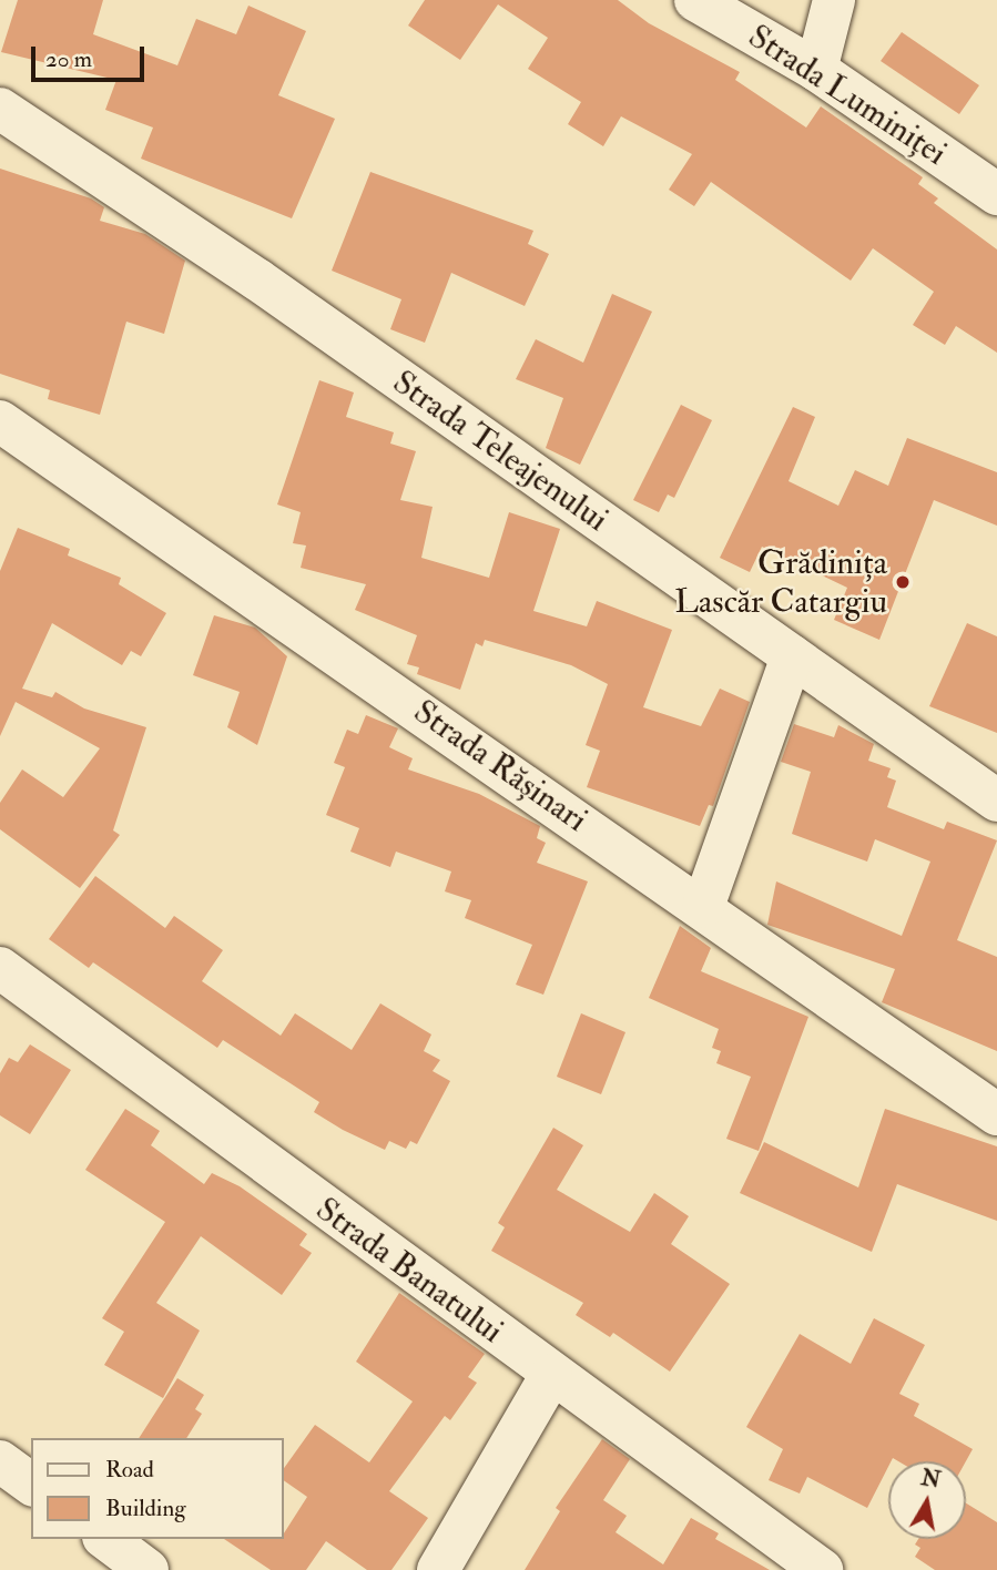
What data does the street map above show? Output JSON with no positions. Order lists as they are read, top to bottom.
{
  "streets": {
    "street": [
      "Strada Luminiței",
      "Strada Teleajenului",
      "Strada Rășinari",
      "Strada Banatului"
    ]
  },
  "places": ["Grădinița Lascăr Catargiu"],
  "legend": ["Road", "Building"],
  "scale_bar": "20 m",
  "north": "top"
}
